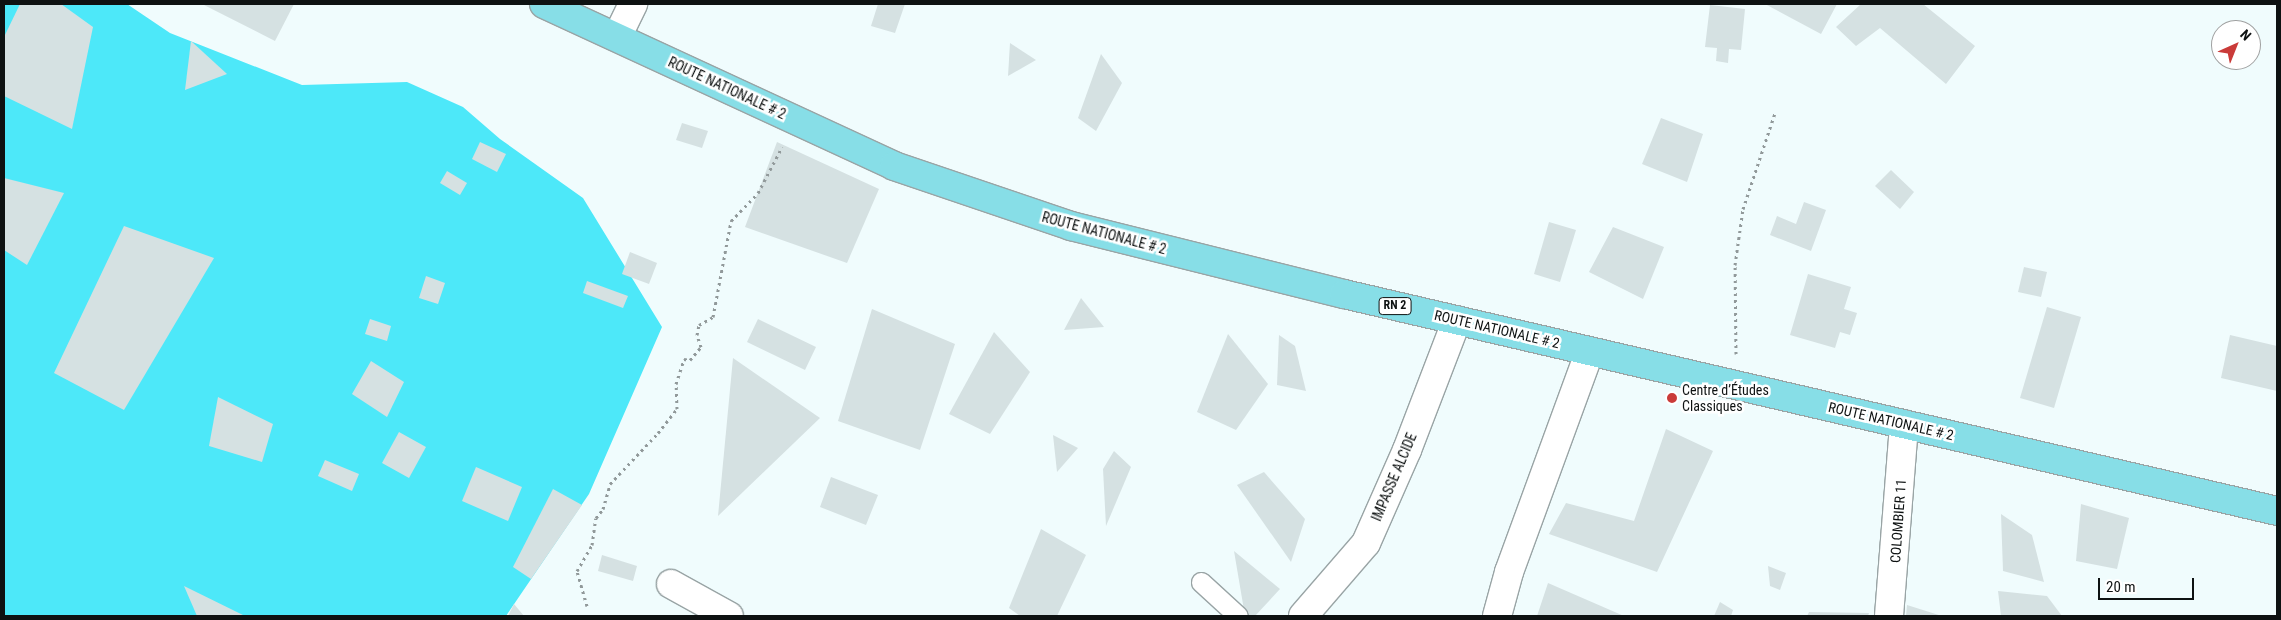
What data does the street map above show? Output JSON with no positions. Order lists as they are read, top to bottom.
{
  "streets": {
    "main road": ["ROUTE NATIONALE # 2", "RN 2"],
    "street": ["IMPASSE ALCIDE", "COLOMBIER 11"]
  },
  "crossings": [
    ["ROUTE NATIONALE # 2", "IMPASSE ALCIDE"],
    ["ROUTE NATIONALE # 2", "COLOMBIER 11"]
  ],
  "places": ["Centre d’Études Classiques"],
  "scale_bar": "20 m",
  "north": "top right"
}
